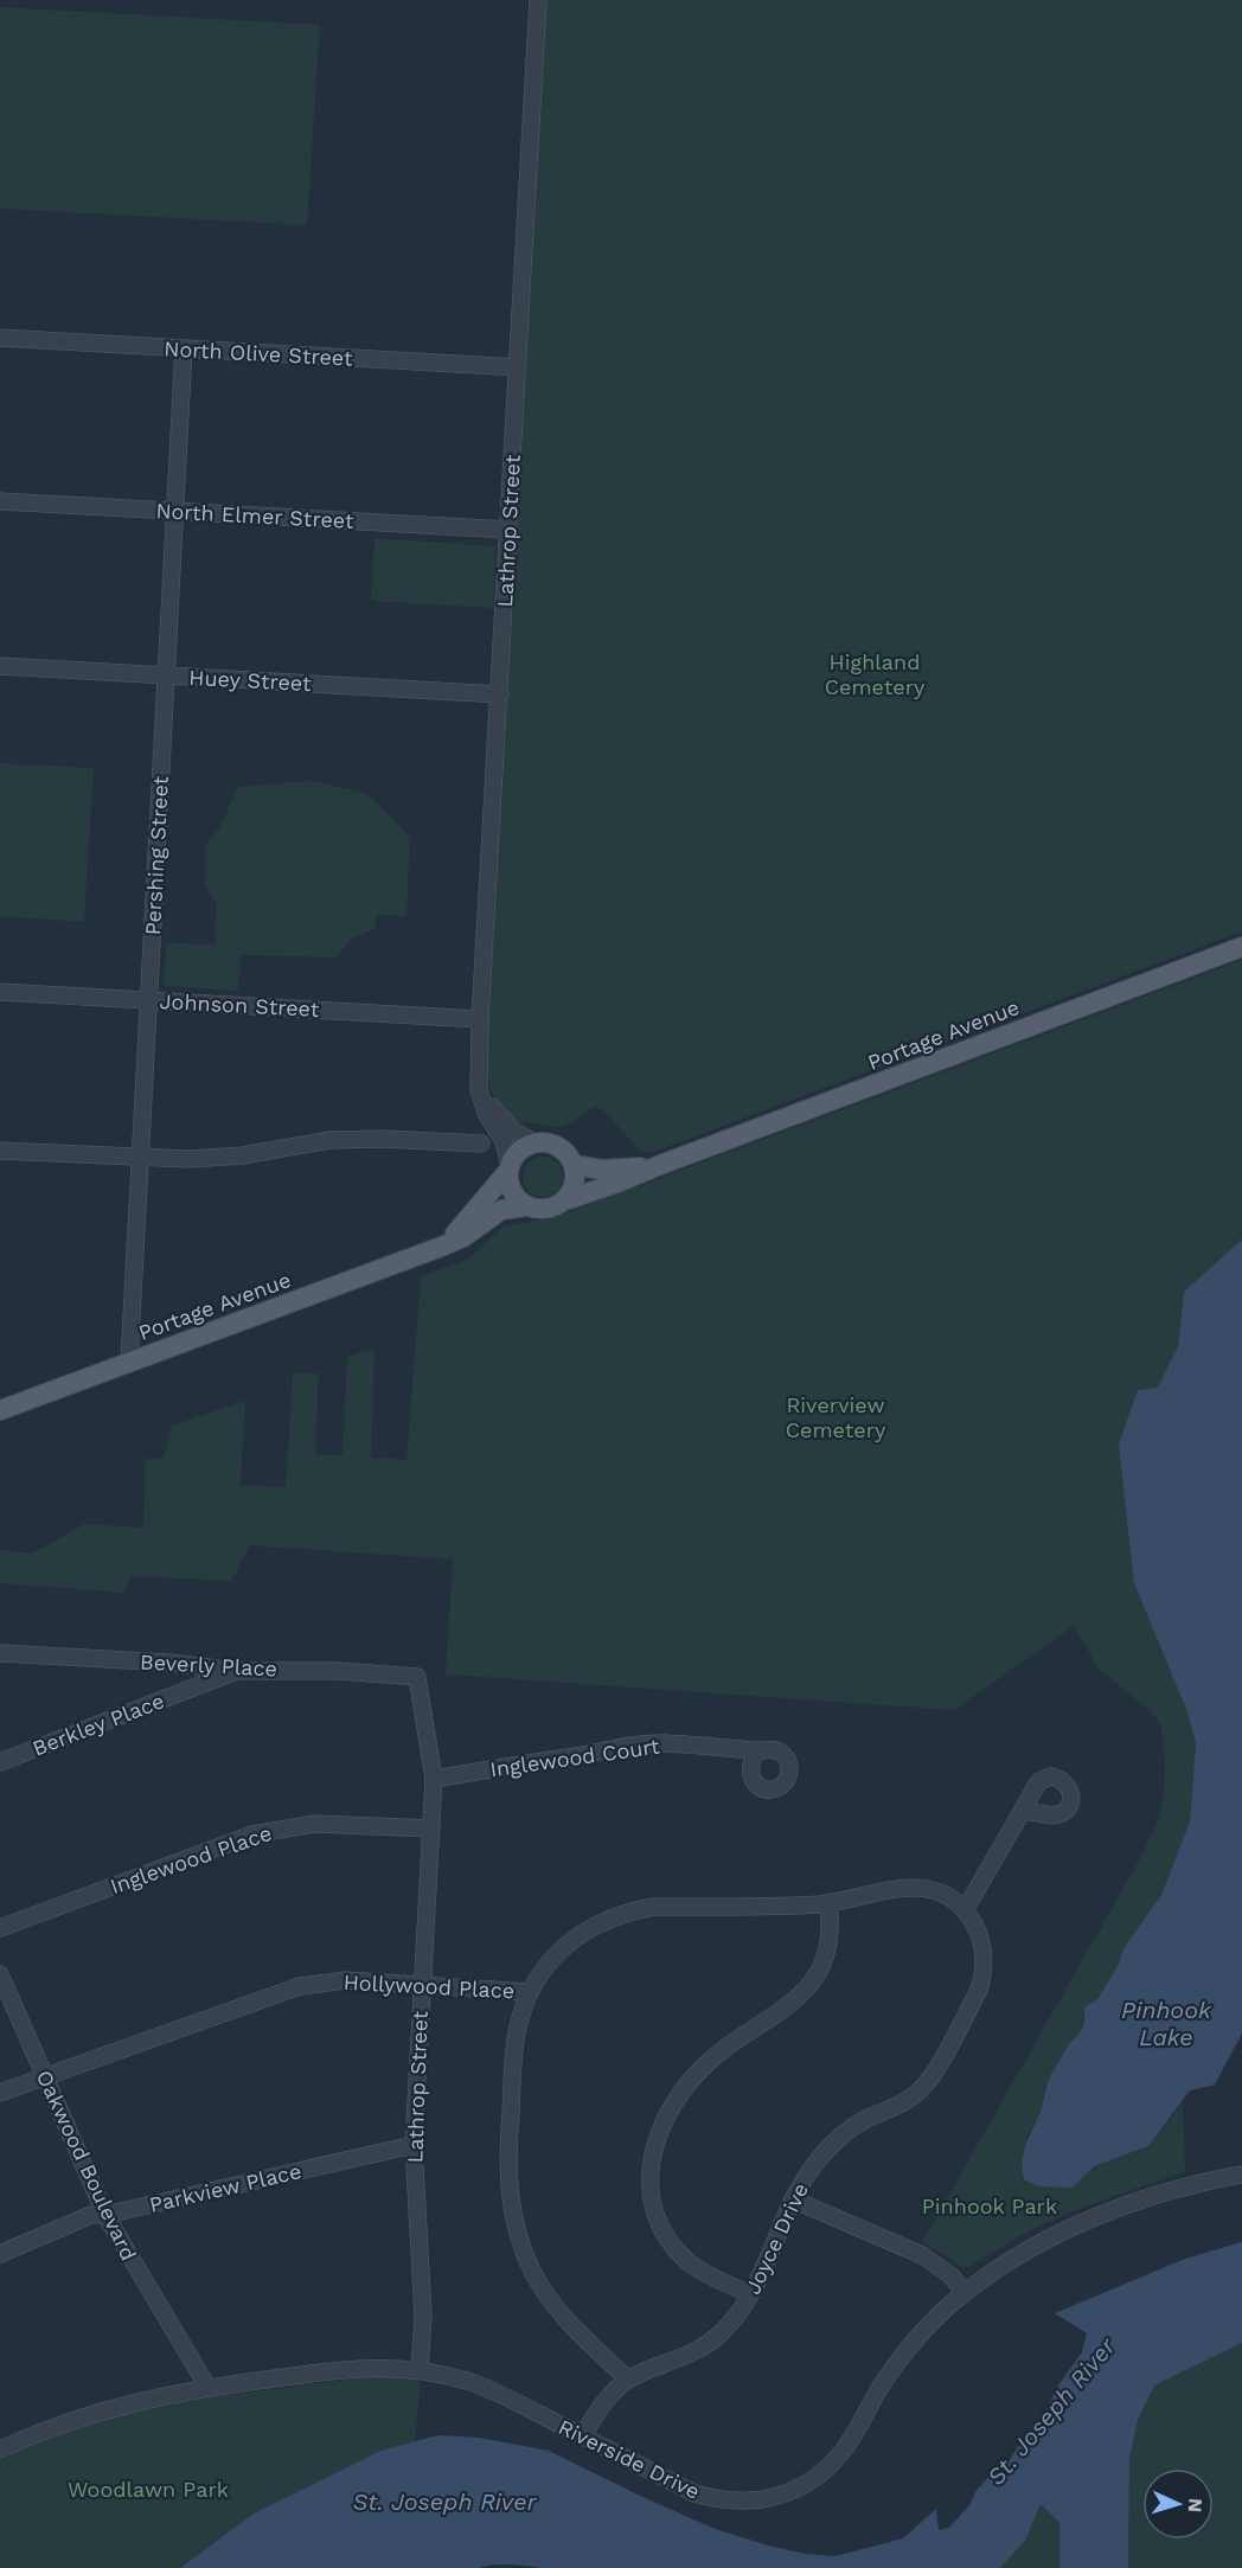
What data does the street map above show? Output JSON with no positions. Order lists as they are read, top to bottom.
{
  "streets": {
    "main road": ["Portage Avenue"],
    "street": [
      "North Olive Street",
      "North Elmer Street",
      "Lathrop Street",
      "Huey Street",
      "Pershing Street",
      "Johnson Street",
      "Beverly Place",
      "Berkley Place",
      "Inglewood Court",
      "Inglewood Place",
      "Hollywood Place",
      "Oakwood Boulevard",
      "Parkview Place",
      "Joyce Drive",
      "Riverside Drive"
    ]
  },
  "crossings": [
    ["North Olive Street", "Lathrop Street"],
    ["North Olive Street", "Pershing Street"],
    ["North Elmer Street", "Lathrop Street"],
    ["North Elmer Street", "Pershing Street"],
    ["Lathrop Street", "Huey Street"],
    ["Lathrop Street", "Johnson Street"],
    ["Lathrop Street", "Portage Avenue"],
    ["Lathrop Street", "Beverly Place"],
    ["Lathrop Street", "Inglewood Court"],
    ["Lathrop Street", "Inglewood Place"],
    ["Lathrop Street", "Hollywood Place"],
    ["Lathrop Street", "Parkview Place"],
    ["Lathrop Street", "Riverside Drive"],
    ["Huey Street", "Pershing Street"],
    ["Pershing Street", "Johnson Street"],
    ["Pershing Street", "Portage Avenue"],
    ["Beverly Place", "Berkley Place"],
    ["Hollywood Place", "Oakwood Boulevard"],
    ["Hollywood Place", "Joyce Drive"],
    ["Oakwood Boulevard", "Parkview Place"],
    ["Oakwood Boulevard", "Riverside Drive"],
    ["Joyce Drive", "Riverside Drive"]
  ],
  "water": ["Pinhook Lake", "St. Joseph River"],
  "parks": [
    "Highland Cemetery",
    "Riverview Cemetery",
    "Pinhook Park",
    "Woodlawn Park"
  ],
  "north": "right"
}
